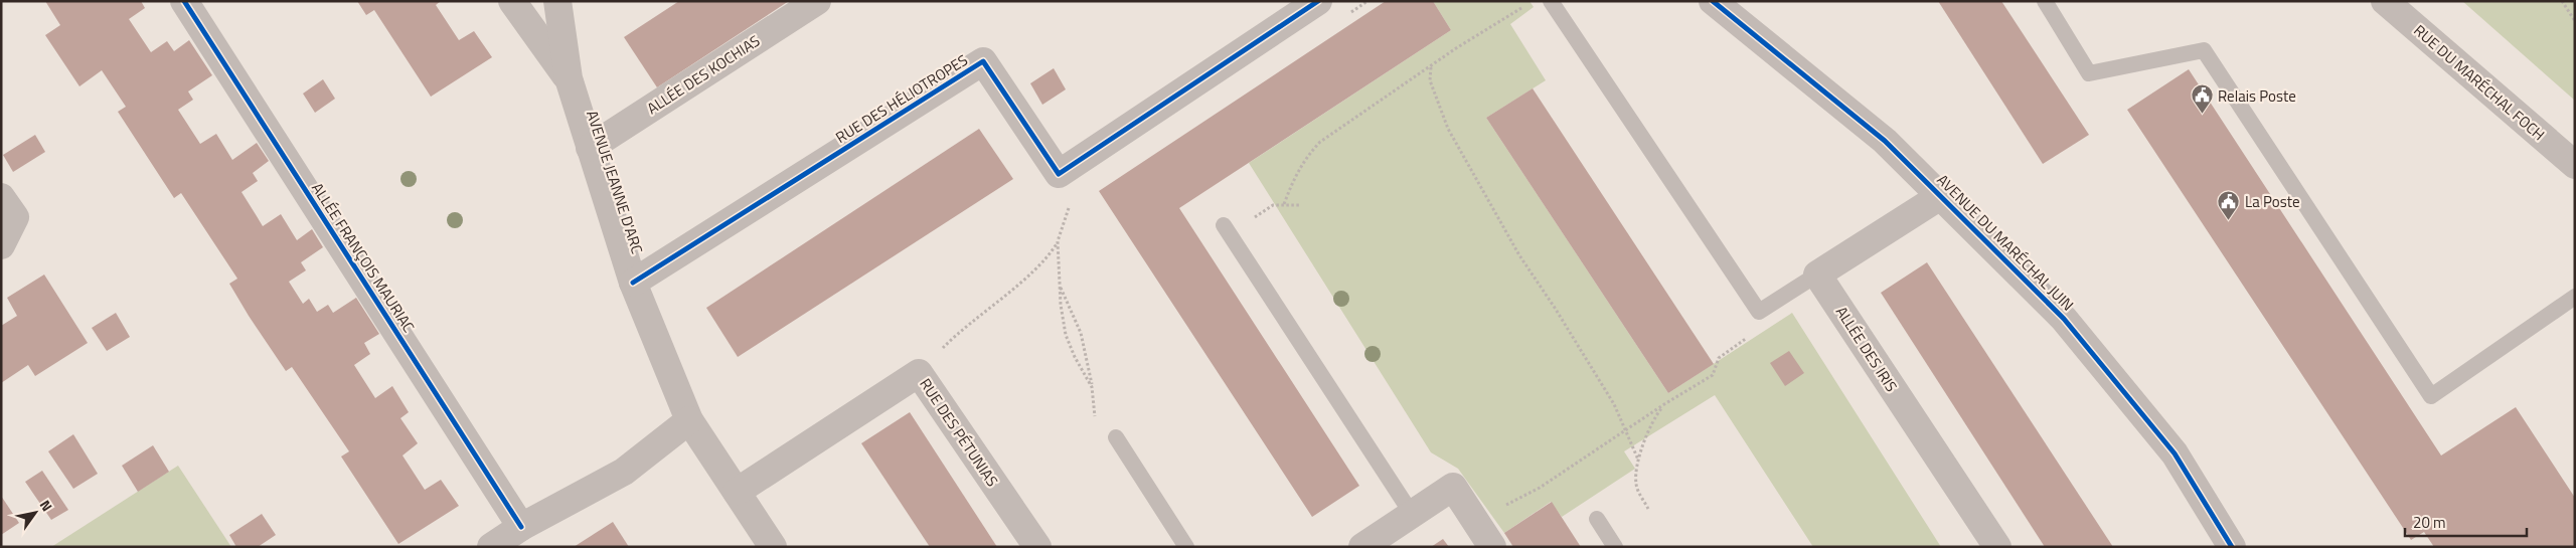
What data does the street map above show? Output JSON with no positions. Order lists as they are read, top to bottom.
{
  "streets": {
    "street": [
      "ALLÉE DES KOCHIAS",
      "RUE DU MARÉCHAL FOCH",
      "RUE DES HÉLIOTROPES",
      "AVENUE JEANNE D'ARC",
      "AVENUE DU MARÉCHAL JUIN",
      "ALLÉE FRANÇOIS MAURIAC",
      "ALLÉE DES IRIS",
      "RUE DES PÉTUNIAS"
    ]
  },
  "crossings": [
    ["ALLÉE DES KOCHIAS", "AVENUE JEANNE D'ARC"],
    ["RUE DES HÉLIOTROPES", "AVENUE JEANNE D'ARC"],
    ["AVENUE JEANNE D'ARC", "RUE DES PÉTUNIAS"]
  ],
  "places": {
    "public building": ["Relais Poste", "La Poste"]
  },
  "scale_bar": "20 m",
  "north": "top right"
}
